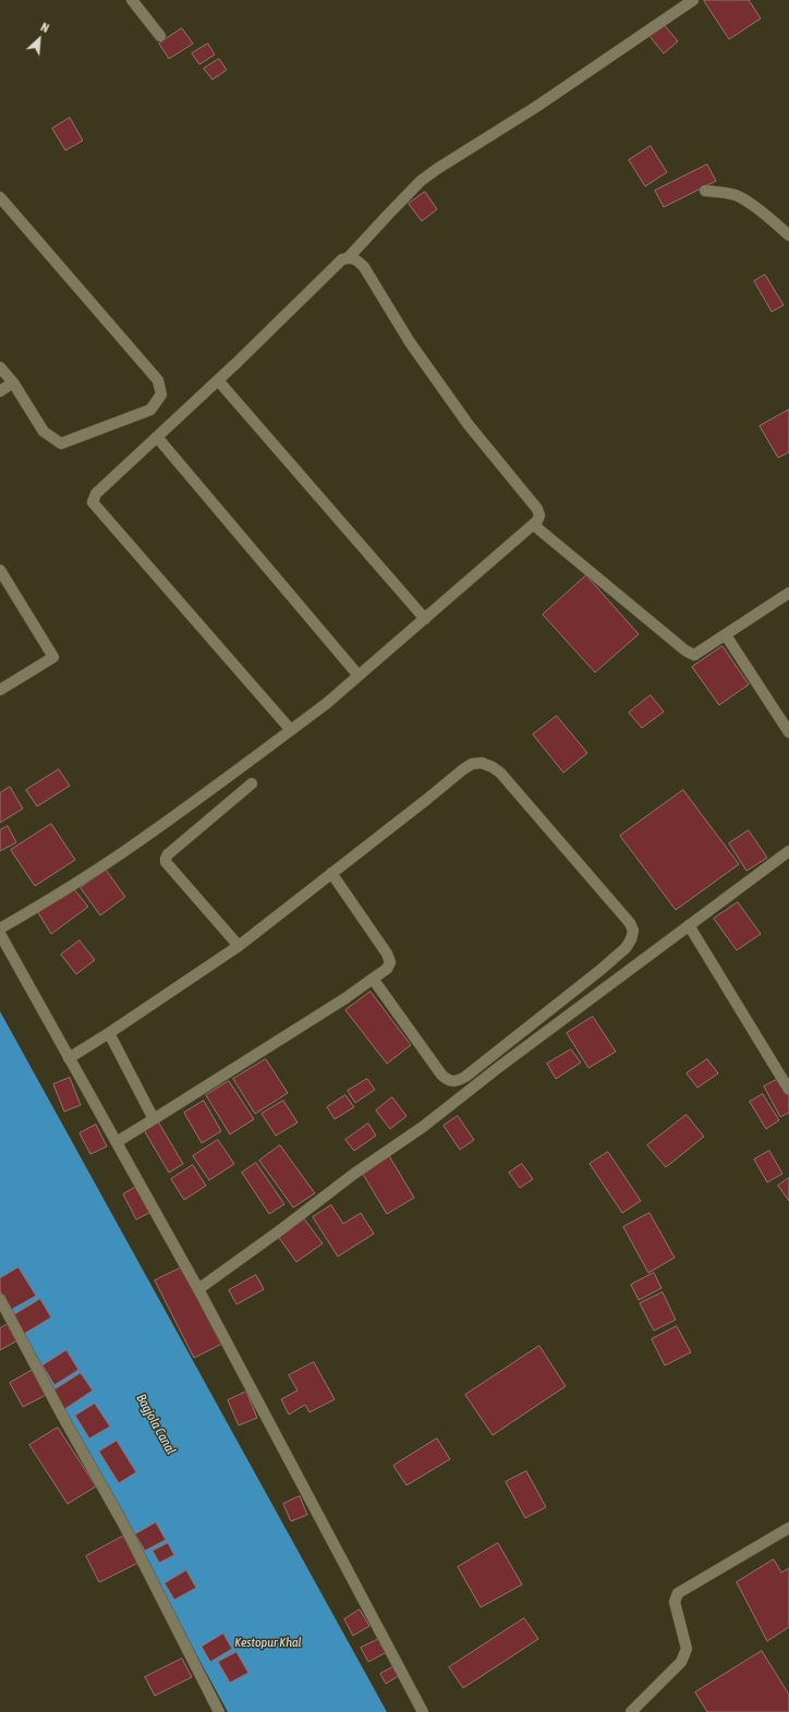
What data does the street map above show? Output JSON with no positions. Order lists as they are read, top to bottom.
{
  "water": ["Bagjola Canal", "Kestopur Khal"],
  "north": "top right"
}
